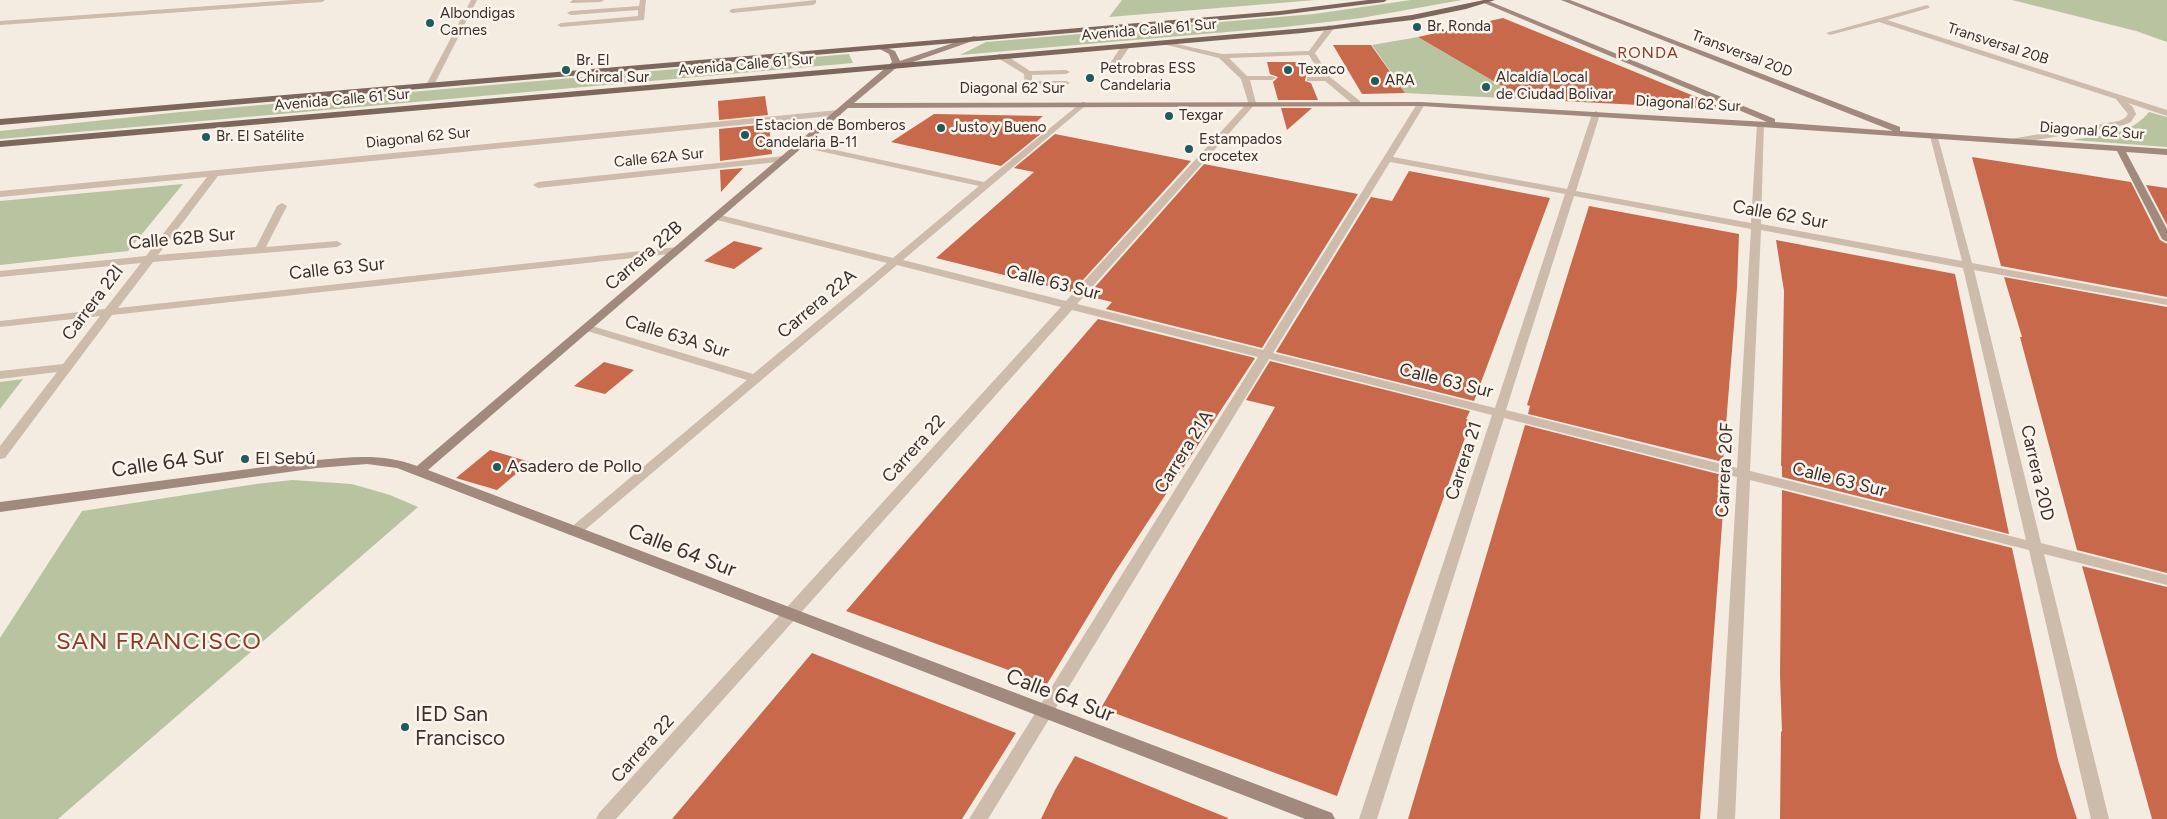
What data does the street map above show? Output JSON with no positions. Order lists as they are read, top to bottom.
{
  "streets": {
    "main road": ["Avenida Calle 61 Sur"],
    "street": [
      "Transversal 20B",
      "Transversal 20D",
      "Diagonal 62 Sur",
      "Calle 62A Sur",
      "Calle 62 Sur",
      "Calle 62B Sur",
      "Carrera 22B",
      "Calle 63 Sur",
      "Carrera 22I",
      "Carrera 22A",
      "Calle 63A Sur",
      "Carrera 22",
      "Carrera 21A",
      "Carrera 21",
      "Calle 64 Sur",
      "Carrera 20F",
      "Carrera 20D"
    ]
  },
  "crossings": [
    ["Avenida Calle 61 Sur", "Carrera 22B"],
    ["Transversal 20B", "Diagonal 62 Sur"],
    ["Transversal 20D", "Diagonal 62 Sur"],
    ["Diagonal 62 Sur", "Carrera 22B"],
    ["Diagonal 62 Sur", "Carrera 22I"],
    ["Diagonal 62 Sur", "Carrera 22A"],
    ["Diagonal 62 Sur", "Carrera 22"],
    ["Diagonal 62 Sur", "Carrera 21A"],
    ["Diagonal 62 Sur", "Carrera 21"],
    ["Diagonal 62 Sur", "Carrera 20F"],
    ["Diagonal 62 Sur", "Carrera 20D"],
    ["Calle 62A Sur", "Carrera 22B"],
    ["Calle 62 Sur", "Carrera 21A"],
    ["Calle 62 Sur", "Carrera 21"],
    ["Calle 62 Sur", "Carrera 20F"],
    ["Calle 62 Sur", "Carrera 20D"],
    ["Calle 62B Sur", "Carrera 22I"],
    ["Carrera 22B", "Calle 63 Sur"],
    ["Carrera 22B", "Calle 63A Sur"],
    ["Carrera 22B", "Calle 64 Sur"],
    ["Calle 63 Sur", "Carrera 22I"],
    ["Calle 63 Sur", "Carrera 22A"],
    ["Calle 63 Sur", "Carrera 22"],
    ["Calle 63 Sur", "Carrera 21A"],
    ["Calle 63 Sur", "Carrera 21"],
    ["Calle 63 Sur", "Carrera 20F"],
    ["Calle 63 Sur", "Carrera 20D"],
    ["Carrera 22A", "Calle 63A Sur"],
    ["Carrera 22A", "Calle 64 Sur"],
    ["Carrera 22", "Calle 64 Sur"],
    ["Carrera 21A", "Calle 64 Sur"]
  ],
  "districts": ["RONDA", "SAN FRANCISCO"],
  "places": [
    "Albondigas Carnes",
    "Br. Ronda",
    "Br. El Chircal Sur",
    "Texaco",
    "Petrobras ESS Candelaria",
    "ARA",
    "Alcaldía Local de Ciudad Bolivar",
    "Texgar",
    "Justo y Bueno",
    "Estacion de Bomberos Candelaria B-11",
    "Br. El Satélite",
    "Estampados crocetex",
    "El Sebú",
    "Asadero de Pollo",
    "IED San Francisco"
  ]
}
